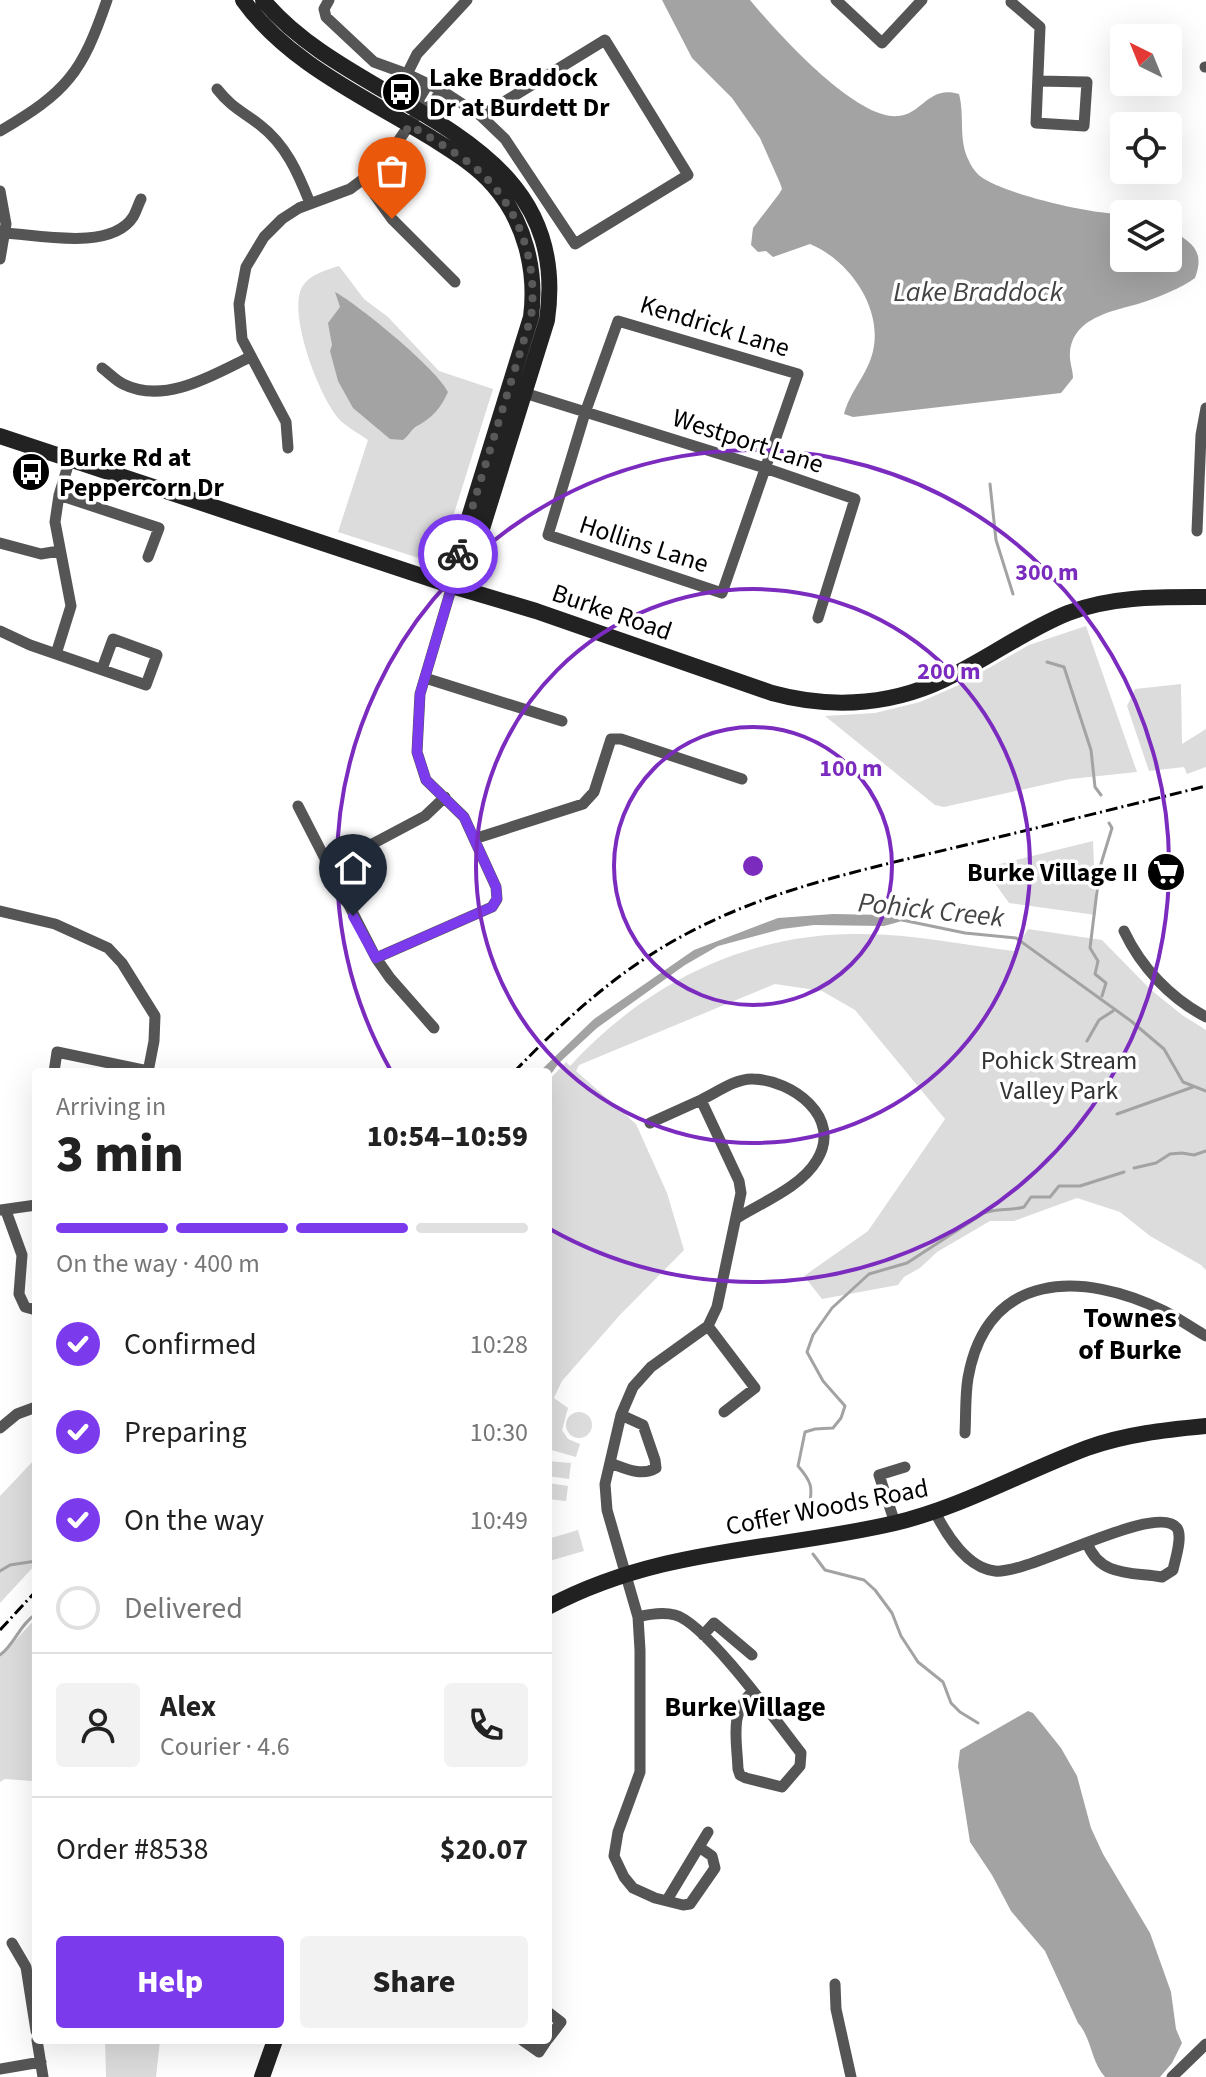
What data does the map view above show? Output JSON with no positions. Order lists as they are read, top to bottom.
{
  "streets": {
    "street": [
      "Kendrick Lane",
      "Westport Lane",
      "Hollins Lane",
      "Burke Road",
      "Coffer Woods Road"
    ]
  },
  "crossings": [
    ["Kendrick Lane", "Westport Lane"],
    ["Kendrick Lane", "Hollins Lane"],
    ["Westport Lane", "Hollins Lane"]
  ],
  "districts": ["Townes of Burke", "Burke Village"],
  "water": ["Lake Braddock", "Pohick Creek"],
  "parks": ["Pohick Stream Valley Park"],
  "places": {
    "bus stop": ["Lake Braddock Dr at Burdett Dr", "Burke Rd at Peppercorn Dr"],
    "supermarket": ["Burke Village II"]
  },
  "north": "top left",
  "page": {
    "heading": ["3 min", "Arriving in", "10:54–10:59"],
    "panel": [
      "Alex",
      "Courier · 4.6",
      "Order #8538",
      "$20.07"
    ],
    "bar": "On the way · 400 m",
    "list": [
      ["Confirmed", "10:28"],
      ["Preparing", "10:30"],
      ["On the way", "10:49"],
      "Delivered"
    ],
    "buttons": ["Help", "Share"]
  },
  "rings": ["300 m", "200 m", "100 m"]
}
